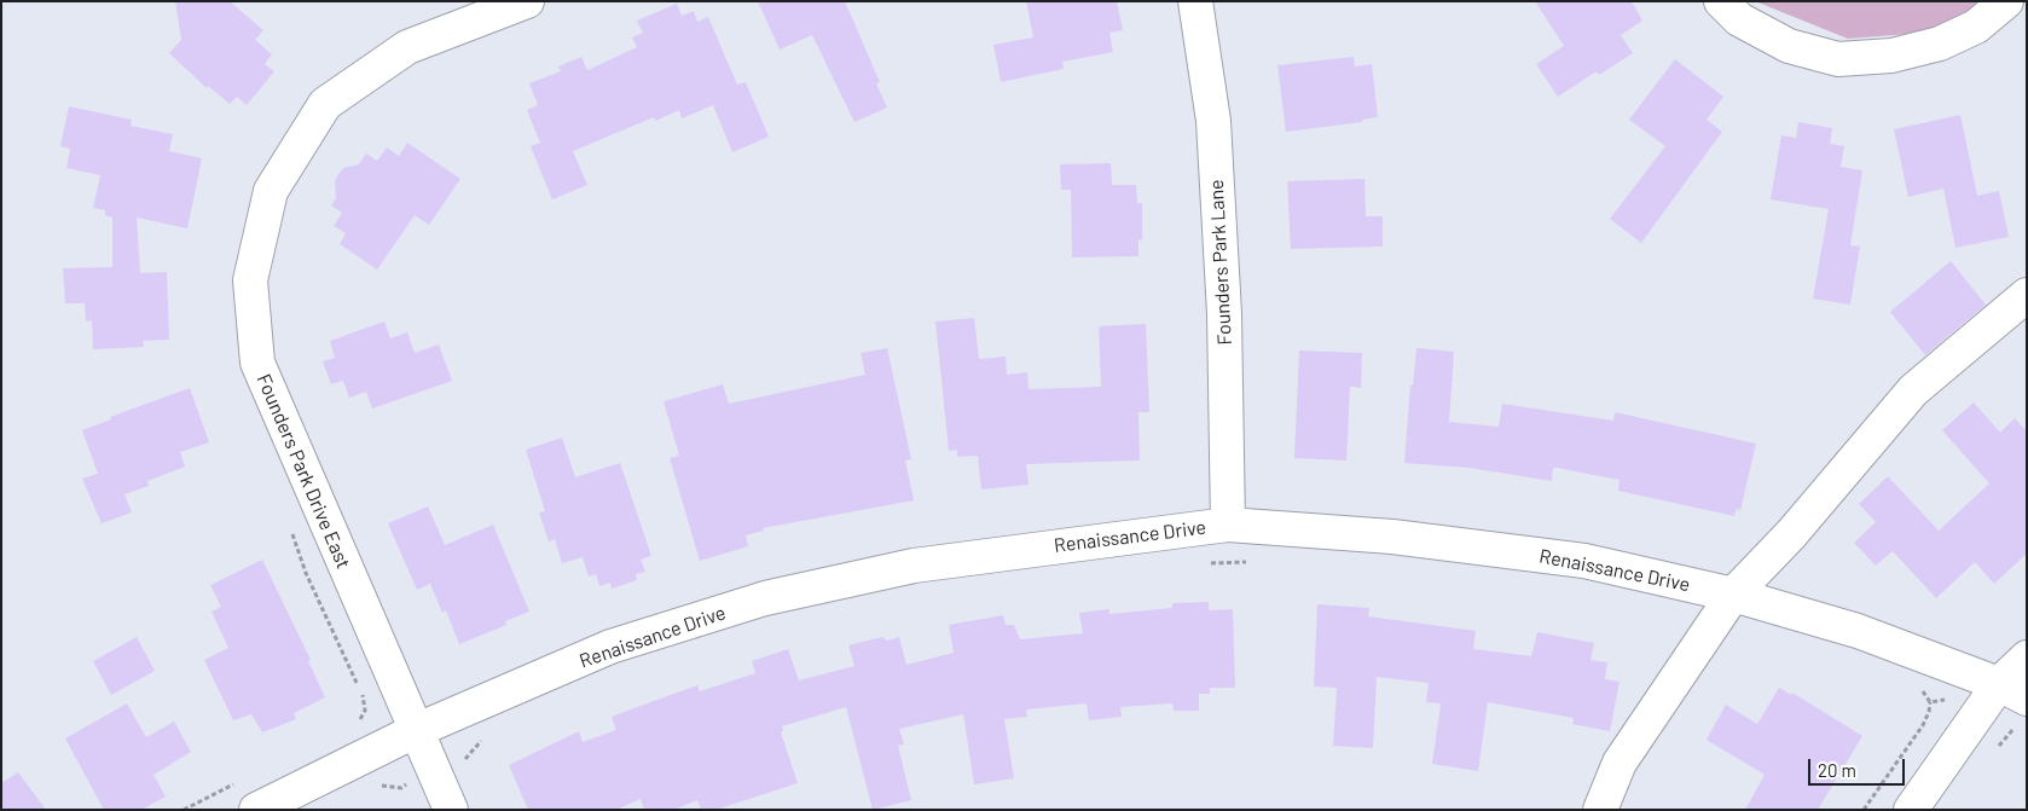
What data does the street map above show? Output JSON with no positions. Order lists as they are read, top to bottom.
{
  "streets": {
    "street": ["Founders Park Lane", "Founders Park Drive East", "Renaissance Drive"]
  },
  "crossings": [
    ["Founders Park Lane", "Renaissance Drive"],
    ["Founders Park Drive East", "Renaissance Drive"]
  ],
  "scale_bar": "20 m"
}
